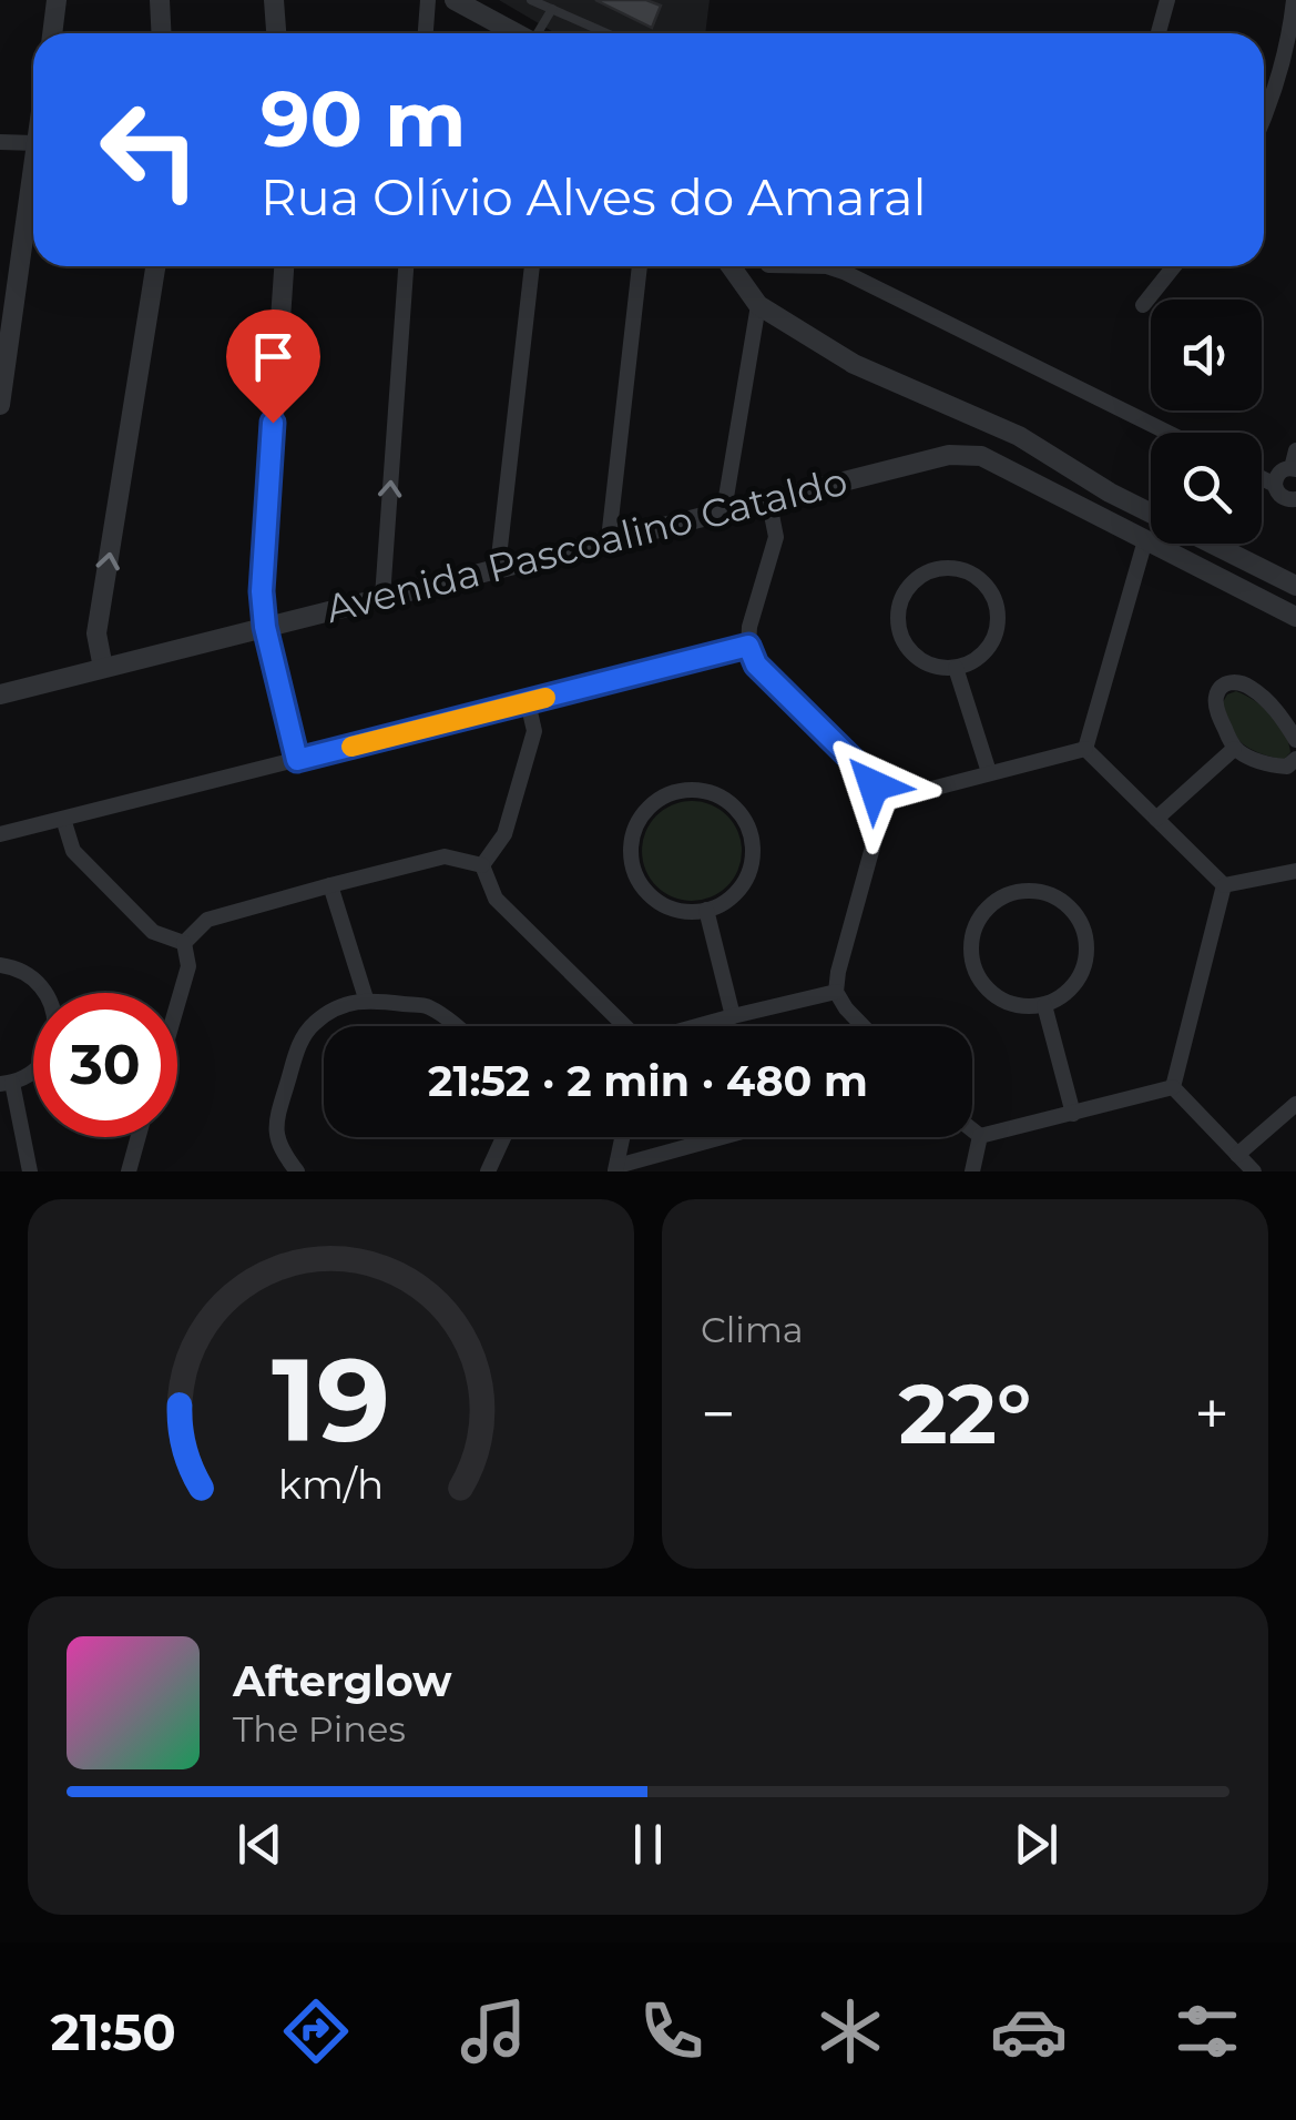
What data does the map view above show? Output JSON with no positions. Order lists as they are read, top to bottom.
{
  "streets": {
    "street": ["Avenida Pascoalino Cataldo"]
  },
  "page": {
    "turn": ["90 m", "Rua Olívio Alves do Amaral"],
    "limit": "30",
    "trip": "21:52 · 2 min · 480 m",
    "tile": "Clima",
    "heat": ["−", "22°", "+"],
    "song": ["Afterglow", "The Pines"],
    "tabs": "21:50",
    "gauge": ["19", "km/h"]
  }
}
